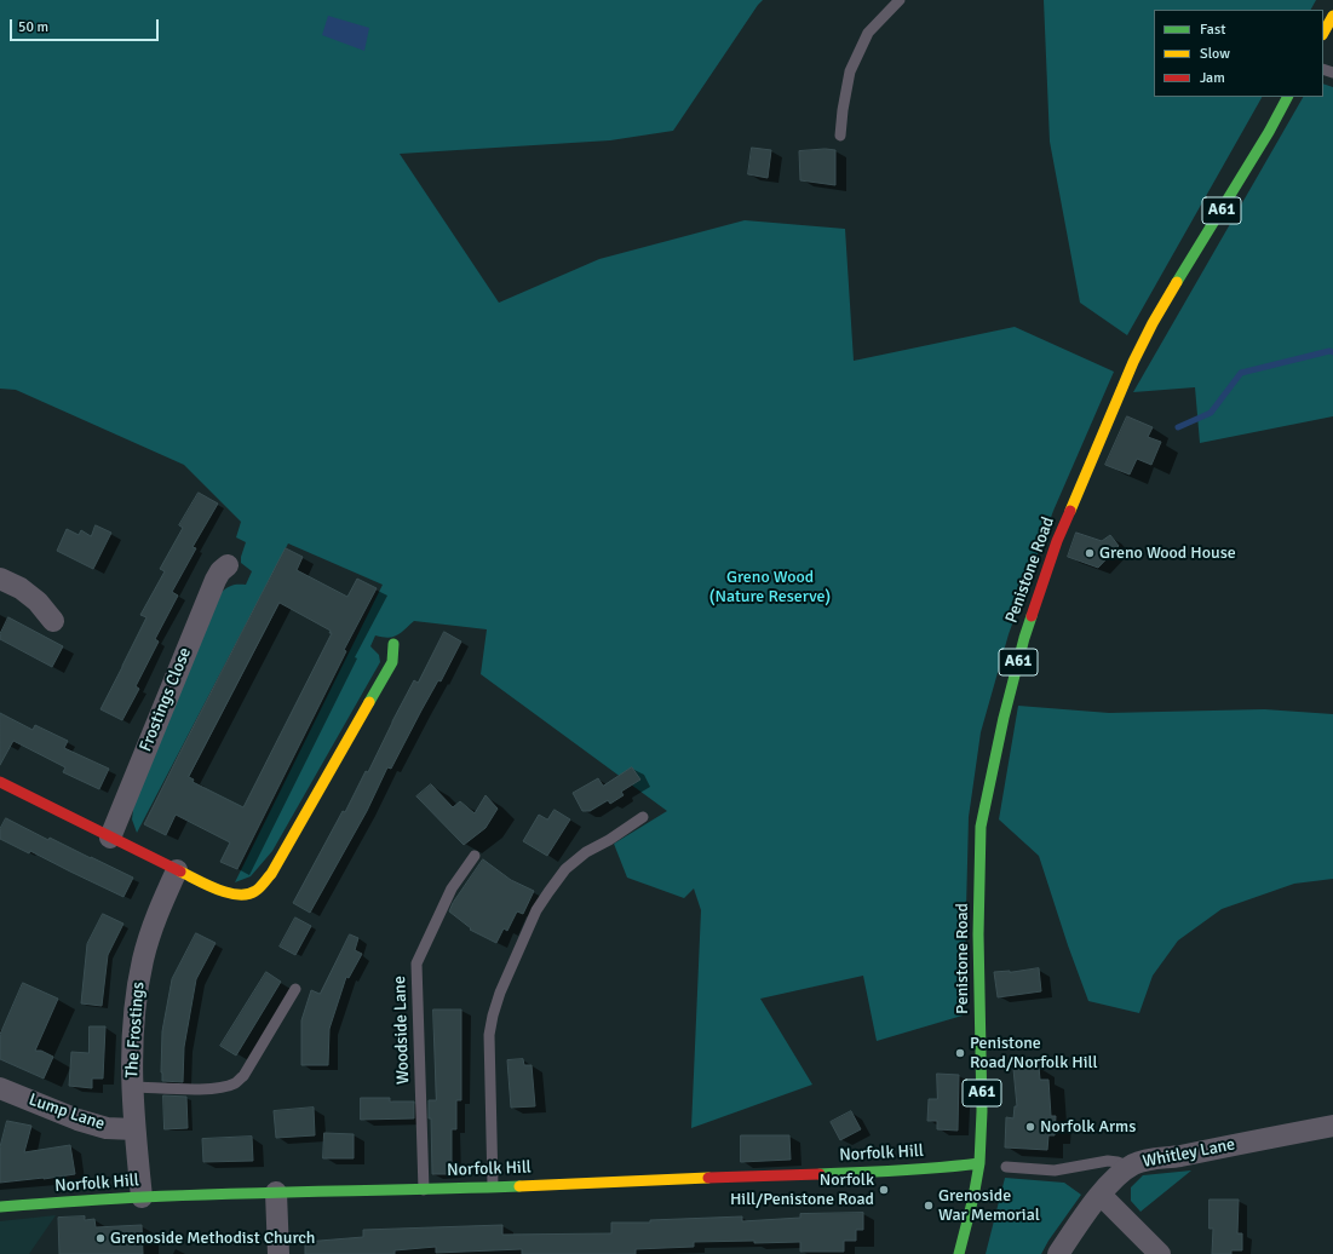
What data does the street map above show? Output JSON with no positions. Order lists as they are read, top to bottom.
{
  "streets": {
    "main road": ["A61", "Penistone Road", "Norfolk Hill"],
    "street": [
      "Frostings Close",
      "The Frostings",
      "Lump Lane",
      "Whitley Lane"
    ],
    "lane": ["Woodside Lane"]
  },
  "crossings": [
    ["A61", "Penistone Road"],
    ["A61", "Norfolk Hill"],
    ["Penistone Road", "Norfolk Hill"],
    ["The Frostings", "Lump Lane"],
    ["The Frostings", "Norfolk Hill"],
    ["Woodside Lane", "Norfolk Hill"]
  ],
  "parks": ["Greno Wood (Nature Reserve)"],
  "places": [
    "Greno Wood House",
    "Penistone Road/Norfolk Hill",
    "Norfolk Arms",
    "Norfolk Hill/Penistone Road",
    "Grenoside War Memorial",
    "Grenoside Methodist Church"
  ],
  "legend": ["Fast", "Slow", "Jam"],
  "scale_bar": "50 m"
}
